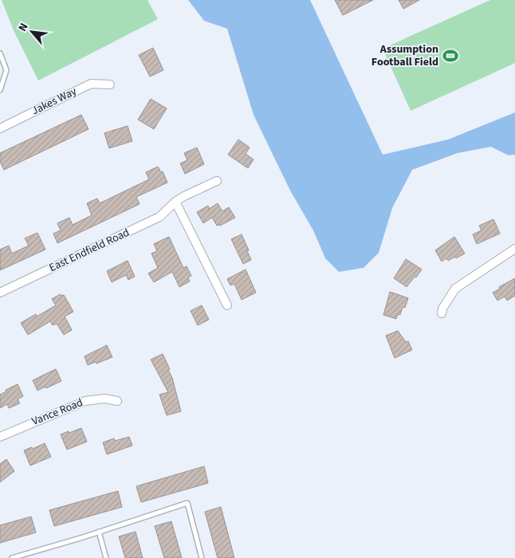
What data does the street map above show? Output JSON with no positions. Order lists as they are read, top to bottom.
{
  "streets": {
    "street": ["Jakes Way", "East Endfield Road", "Vance Road"]
  },
  "places": {
    "sports": ["Assumption Football Field"]
  },
  "north": "top left"
}
